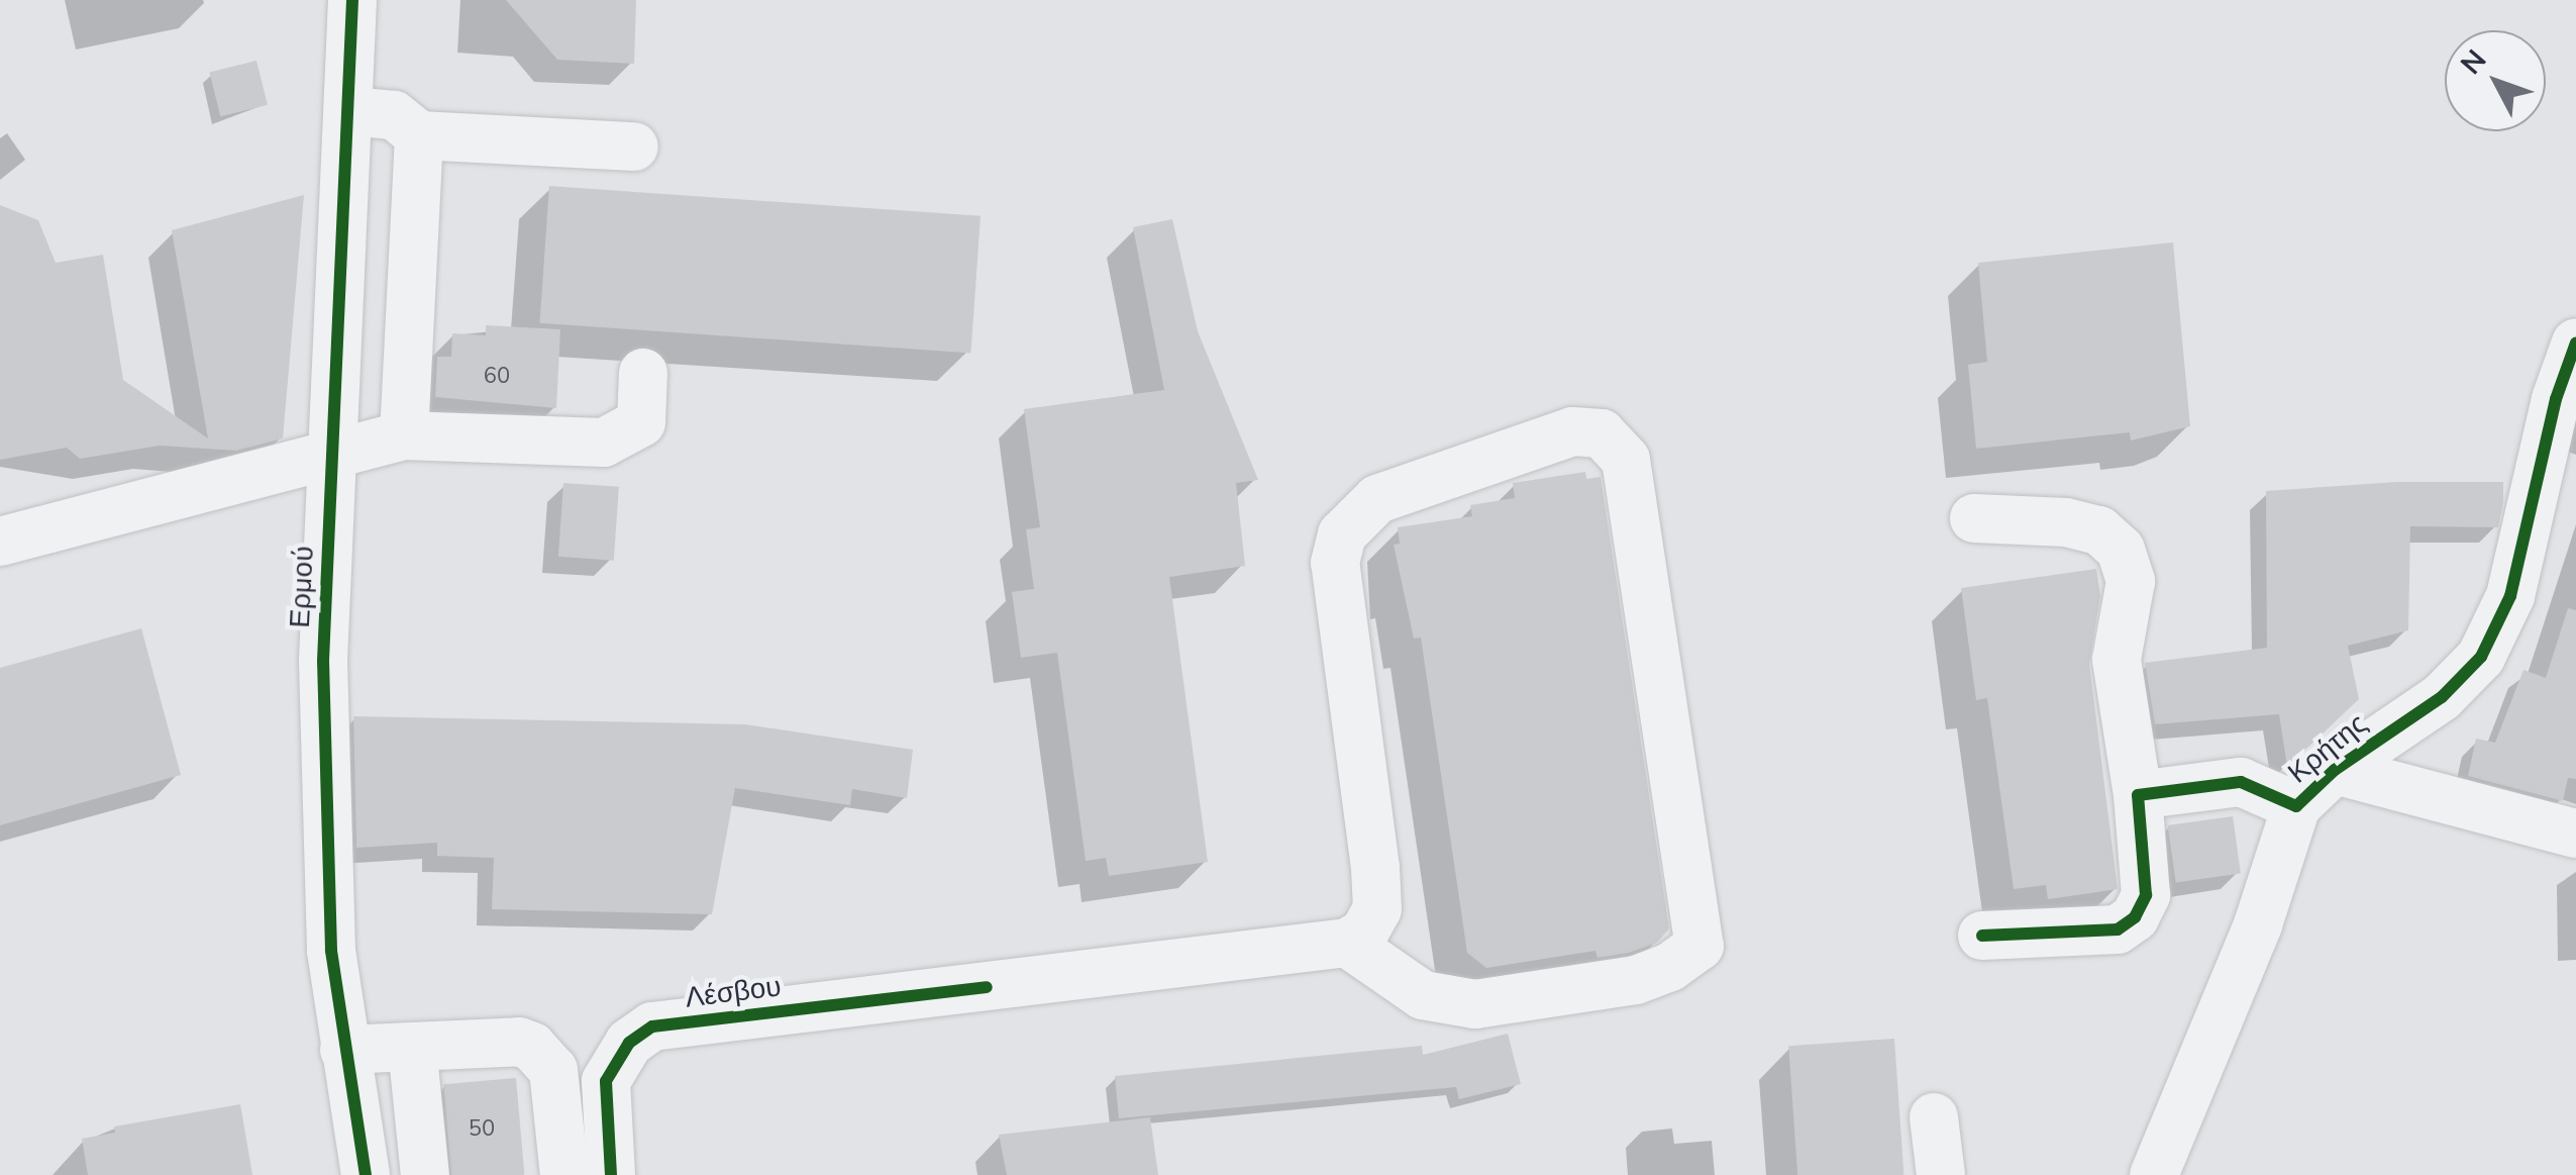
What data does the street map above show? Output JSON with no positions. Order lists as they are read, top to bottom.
{
  "streets": {
    "street": ["Ερμού", "Κρήτης", "Λέσβου"]
  },
  "house_numbers": ["60", "50"],
  "north": "top left"
}
